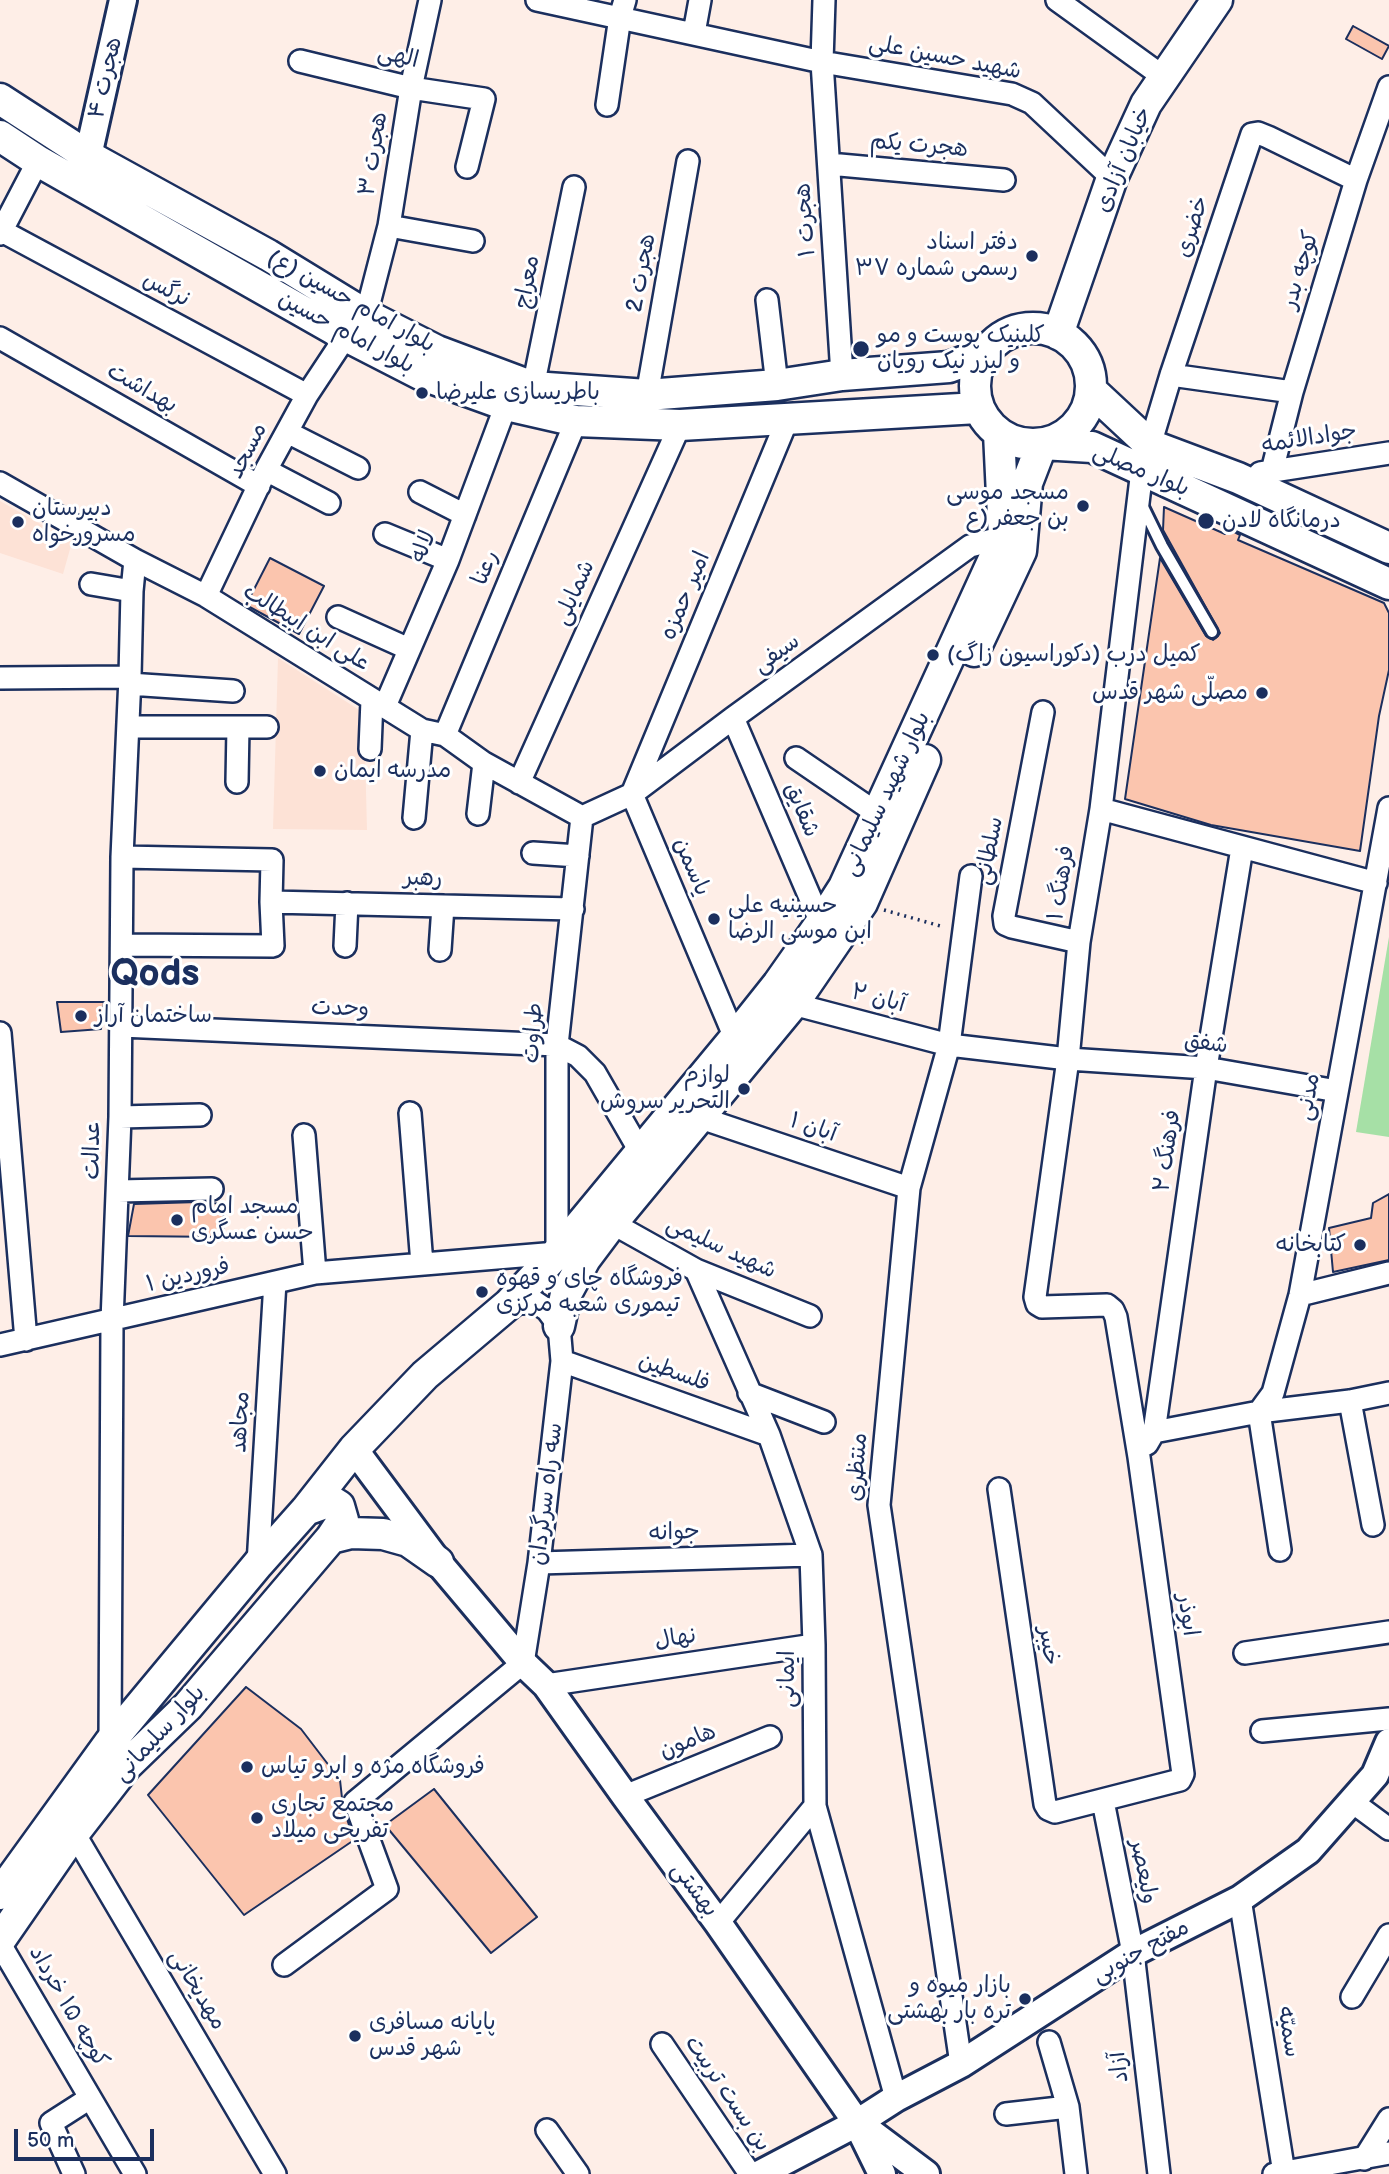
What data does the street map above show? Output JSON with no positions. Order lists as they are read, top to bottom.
{
  "streets": {
    "main road": [
      "خیابان آزادی",
      "بلوار امام حسین (ع)",
      "بلوار امام حسین",
      "بلوار مصلی",
      "بلوار شهید سلیمانی",
      "بلوار سلیمانی"
    ],
    "street": [
      "الهی",
      "شهید حسین علی",
      "هجرت ۴",
      "هجرت یکم",
      "هجرت ۳",
      "هجرت ۱",
      "خضری",
      "کوچه بدر",
      "هجرت 2",
      "معراج",
      "نرگس",
      "بهداشت",
      "جوادالائمه",
      "مسجد",
      "لاله",
      "رعنا",
      "شمایلی",
      "امیر حمزه",
      "علی ابن ابیطالب",
      "سیفی",
      "شقایق",
      "سلطانی",
      "یاسمن",
      "رهبر",
      "فرهنگ ۱",
      "آبان ۲",
      "وحدت",
      "طراوت",
      "شفق",
      "مدنی",
      "آبان ۱",
      "عدالت",
      "فرهنگ ۲",
      "شهید سلیمی",
      "فروردین ۱",
      "فلسطین",
      "مجاهد",
      "منتظری",
      "سه راه سرگردان",
      "جوانه",
      "ابوذر",
      "نهال",
      "خیبر",
      "ایمانی",
      "هامون",
      "ولیعصر",
      "بهشتی",
      "مفتح جنوبی",
      "مهدیخانی",
      "کوچه ۱۵ خرداد",
      "سمیّه",
      "آزاد",
      "بن بست تربیت"
    ]
  },
  "crossings": [
    ["الهی", "هجرت ۳"],
    ["شهید حسین علی", "خیابان آزادی"],
    ["شهید حسین علی", "هجرت ۱"],
    ["هجرت ۴", "بلوار امام حسین (ع)"],
    ["هجرت یکم", "هجرت ۱"],
    ["هجرت ۳", "بلوار امام حسین (ع)"],
    ["هجرت ۳", "بلوار امام حسین"],
    ["هجرت ۳", "مسجد"],
    ["خیابان آزادی", "بلوار امام حسین (ع)"],
    ["خیابان آزادی", "بلوار امام حسین"],
    ["خیابان آزادی", "بلوار مصلی"],
    ["خیابان آزادی", "بلوار شهید سلیمانی"],
    ["هجرت ۱", "بلوار امام حسین (ع)"],
    ["خضری", "کوچه بدر"],
    ["خضری", "بلوار مصلی"],
    ["خضری", "فرهنگ ۱"],
    ["کوچه بدر", "جوادالائمه"],
    ["هجرت 2", "بلوار امام حسین (ع)"],
    ["معراج", "بلوار امام حسین (ع)"],
    ["نرگس", "مسجد"],
    ["بلوار امام حسین (ع)", "بلوار امام حسین"],
    ["بلوار امام حسین (ع)", "مسجد"],
    ["بلوار امام حسین (ع)", "بلوار مصلی"],
    ["بلوار امام حسین (ع)", "بلوار شهید سلیمانی"],
    ["بلوار امام حسین", "مسجد"],
    ["بلوار امام حسین", "بلوار مصلی"],
    ["بلوار امام حسین", "لاله"],
    ["بلوار امام حسین", "رعنا"],
    ["بلوار امام حسین", "شمایلی"],
    ["بلوار امام حسین", "امیر حمزه"],
    ["بلوار امام حسین", "بلوار شهید سلیمانی"],
    ["بهداشت", "مسجد"],
    ["جوادالائمه", "بلوار مصلی"],
    ["مسجد", "علی ابن ابیطالب"],
    ["بلوار مصلی", "بلوار شهید سلیمانی"],
    ["بلوار مصلی", "فرهنگ ۱"],
    ["لاله", "علی ابن ابیطالب"],
    ["رعنا", "علی ابن ابیطالب"],
    ["شمایلی", "علی ابن ابیطالب"],
    ["امیر حمزه", "سیفی"],
    ["امیر حمزه", "یاسمن"],
    ["علی ابن ابیطالب", "سیفی"],
    ["علی ابن ابیطالب", "طراوت"],
    ["علی ابن ابیطالب", "عدالت"],
    ["سیفی", "بلوار شهید سلیمانی"],
    ["سیفی", "شقایق"],
    ["سیفی", "یاسمن"],
    ["سیفی", "طراوت"],
    ["بلوار شهید سلیمانی", "شقایق"],
    ["بلوار شهید سلیمانی", "یاسمن"],
    ["بلوار شهید سلیمانی", "آبان ۲"],
    ["بلوار شهید سلیمانی", "طراوت"],
    ["بلوار شهید سلیمانی", "آبان ۱"],
    ["بلوار شهید سلیمانی", "شهید سلیمی"],
    ["بلوار شهید سلیمانی", "فروردین ۱"],
    ["بلوار شهید سلیمانی", "سه راه سرگردان"],
    ["سلطانی", "فرهنگ ۱"],
    ["رهبر", "طراوت"],
    ["فرهنگ ۱", "آبان ۲"],
    ["فرهنگ ۱", "شفق"],
    ["فرهنگ ۱", "ابوذر"],
    ["آبان ۲", "شفق"],
    ["آبان ۲", "منتظری"],
    ["وحدت", "طراوت"],
    ["وحدت", "عدالت"],
    ["طراوت", "فروردین ۱"],
    ["شفق", "مدنی"],
    ["شفق", "فرهنگ ۲"],
    ["آبان ۱", "منتظری"],
    ["عدالت", "فروردین ۱"],
    ["عدالت", "بلوار سلیمانی"],
    ["فرهنگ ۲", "ابوذر"],
    ["شهید سلیمی", "ایمانی"],
    ["فروردین ۱", "مجاهد"],
    ["فلسطین", "سه راه سرگردان"],
    ["فلسطین", "ایمانی"],
    ["مجاهد", "بلوار سلیمانی"],
    ["منتظری", "مفتح جنوبی"],
    ["سه راه سرگردان", "جوانه"],
    ["سه راه سرگردان", "بهشتی"],
    ["جوانه", "ایمانی"],
    ["ابوذر", "خیبر"],
    ["ابوذر", "ولیعصر"],
    ["نهال", "ایمانی"],
    ["نهال", "بهشتی"],
    ["خیبر", "ولیعصر"],
    ["ایمانی", "مفتح جنوبی"],
    ["بلوار سلیمانی", "مهدیخانی"],
    ["بلوار سلیمانی", "کوچه ۱۵ خرداد"],
    ["هامون", "بهشتی"],
    ["ولیعصر", "مفتح جنوبی"],
    ["ولیعصر", "آزاد"],
    ["بهشتی", "مفتح جنوبی"],
    ["مفتح جنوبی", "سمیّه"],
    ["مفتح جنوبی", "آزاد"]
  ],
  "districts": ["Qods"],
  "places": [
    "دفتر اسناد رسمی شماره ۳۷",
    "کلینیک پوست و مو و لیزر نیک رویان",
    "باطریسازی علیرضا",
    "مسجد موسی بن جعفر (ع",
    "درمانگاه لادن",
    "دبیرستان مسرورخواه",
    "کمیل درب (دکوراسیون زاگ)",
    "مصلّی شهر قدس",
    "مدرسه ایمان",
    "حسینیه علی ابن موسی الرضا",
    "ساختمان آراز",
    "لوازم التحریر سروش",
    "مسجد امام حسن عسگری",
    "کتابخانه",
    "فروشگاه چای و قهوه تیموری شعبه مرکزی",
    "فروشگاه مژه و ابرو تیاس",
    "مجتمع تجاری تفریحی میلاد",
    "بازار میوه و تره بار بهشتی",
    "پایانه مسافری شهر قدس"
  ],
  "scale_bar": "50 m"
}
